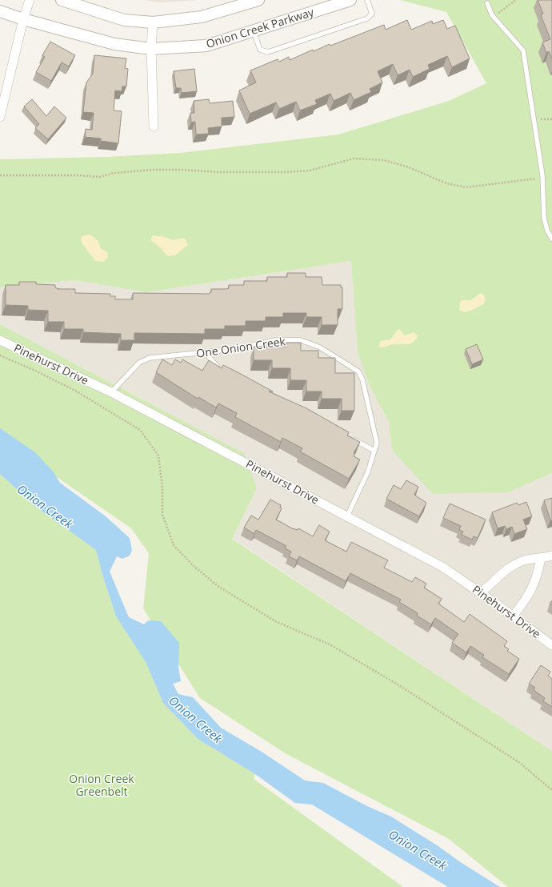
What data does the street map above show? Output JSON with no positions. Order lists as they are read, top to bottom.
{
  "streets": {
    "street": ["Onion Creek Parkway", "Pinehurst Drive"],
    "lane": ["One Onion Creek"]
  },
  "crossings": [
    ["One Onion Creek", "Pinehurst Drive"]
  ],
  "water": ["Onion Creek"],
  "parks": ["Onion Creek Greenbelt"]
}
